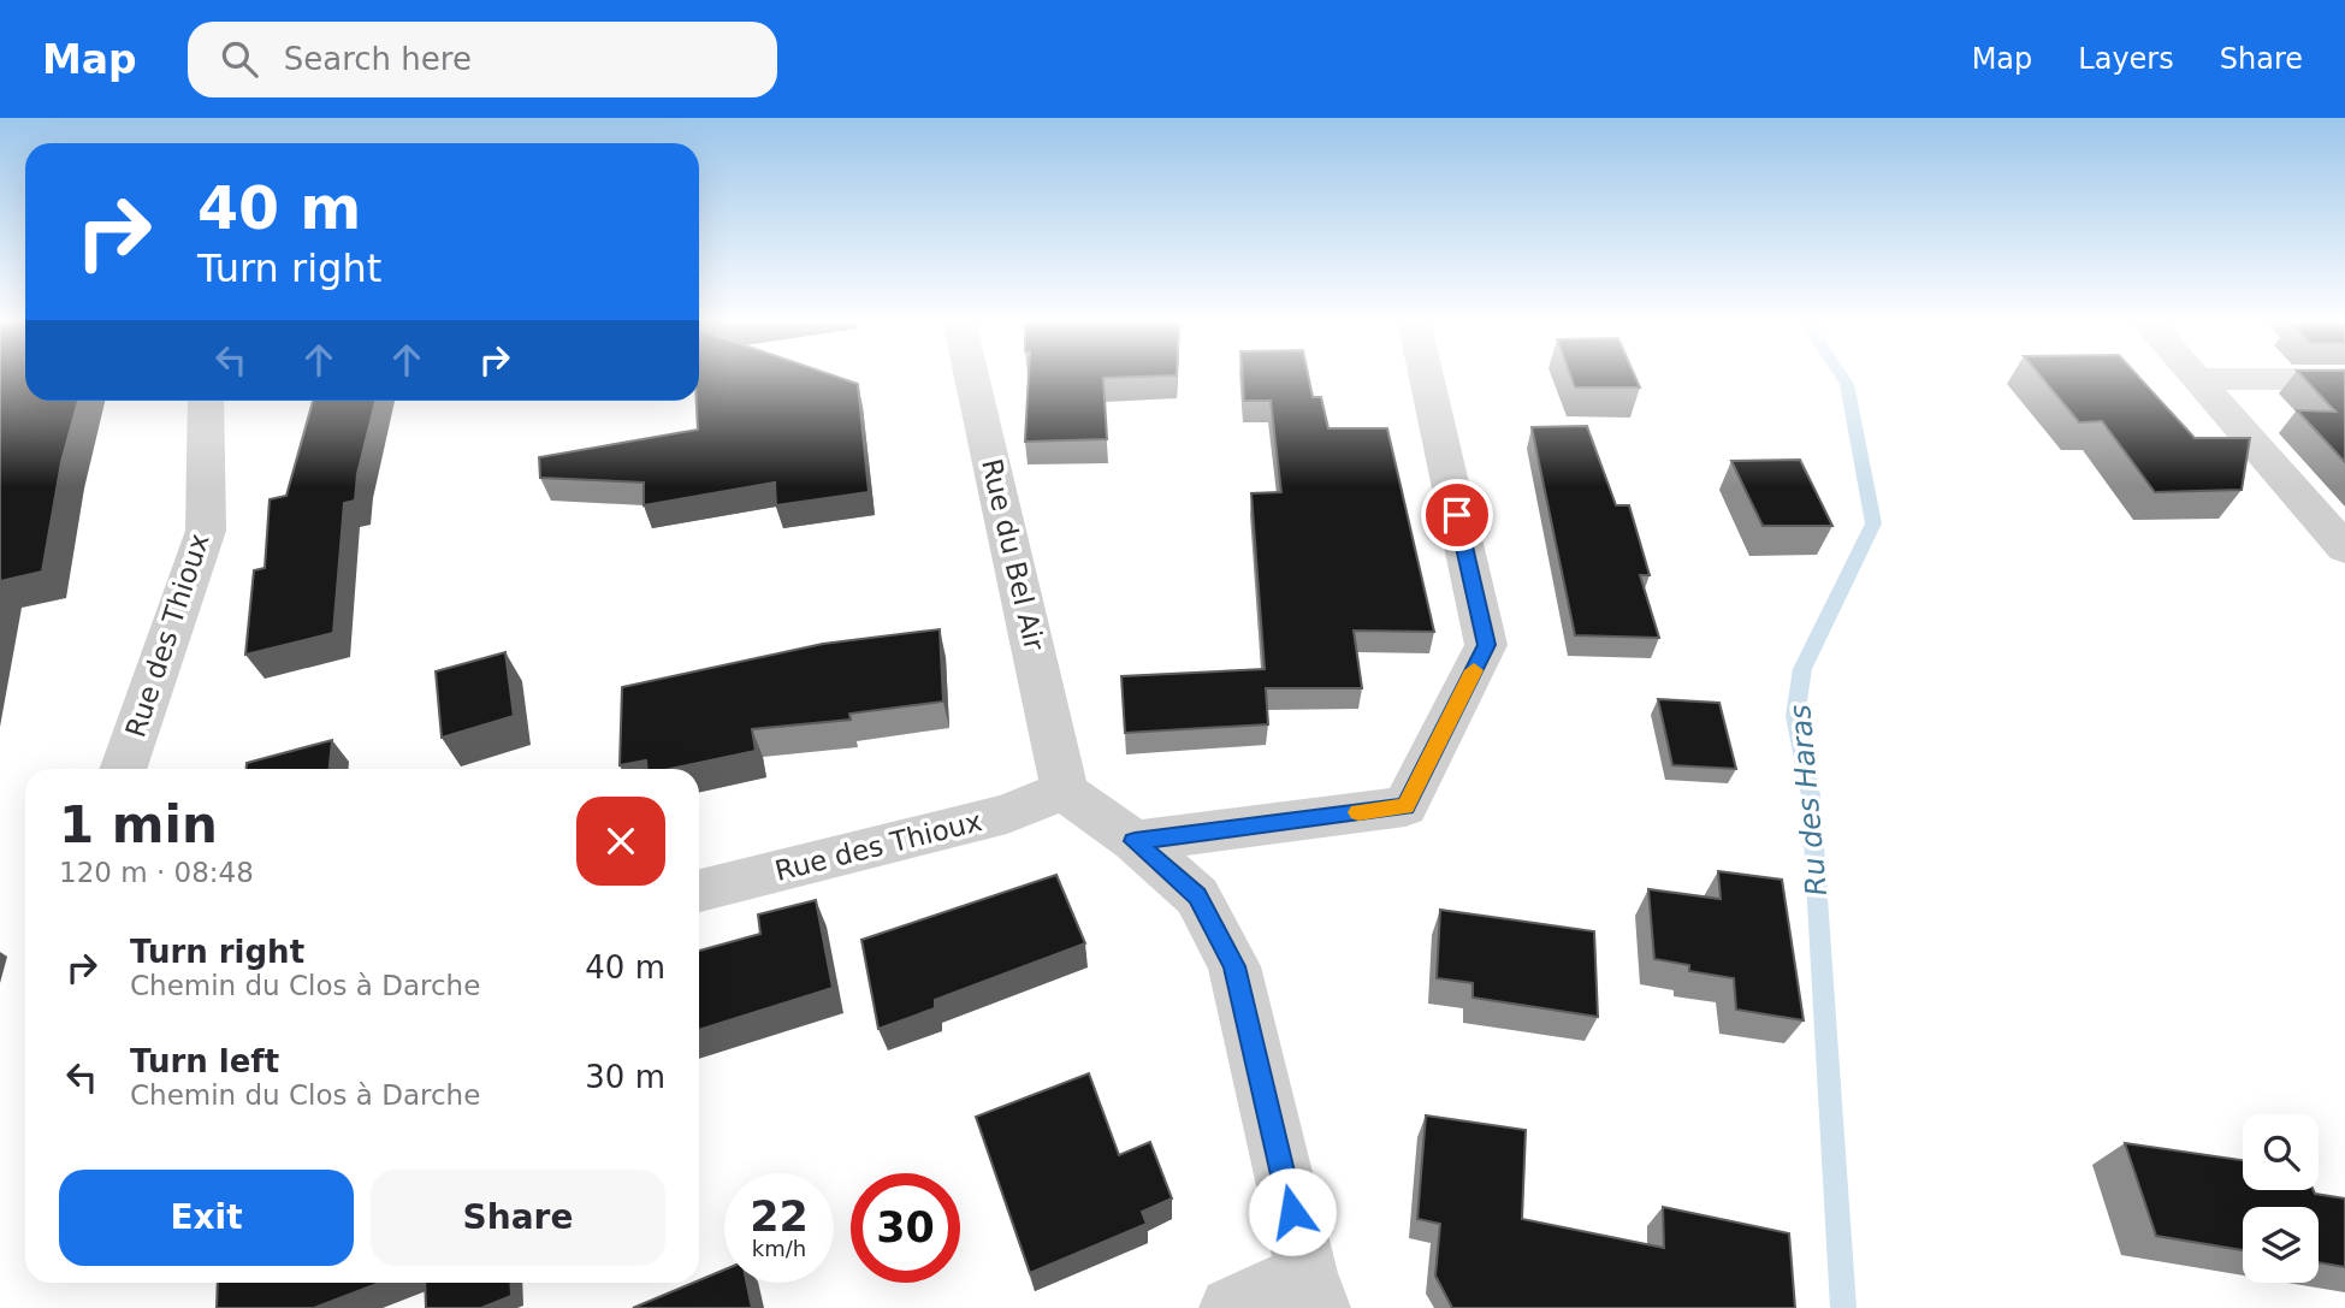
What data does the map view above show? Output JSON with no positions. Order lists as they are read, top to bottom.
{
  "streets": {
    "street": ["Rue du Bel Air", "Rue des Thioux"]
  },
  "crossings": [
    ["Rue du Bel Air", "Rue des Thioux"]
  ],
  "water": ["Ru des Haras"],
  "page": {
    "header": "Map",
    "search": "Search here",
    "nav": ["Map", "Layers", "Share"],
    "turn": ["40 m", "Turn right"],
    "heading": ["1 min", "120 m · 08:48"],
    "list": [
      {
        "name": "Turn right",
        "note": "Chemin du Clos à Darche",
        "value": "40 m"
      },
      {
        "name": "Turn left",
        "note": "Chemin du Clos à Darche",
        "value": "30 m"
      }
    ],
    "buttons": ["Exit", "Share"],
    "speed": "22 km/h",
    "limit": "30"
  }
}
